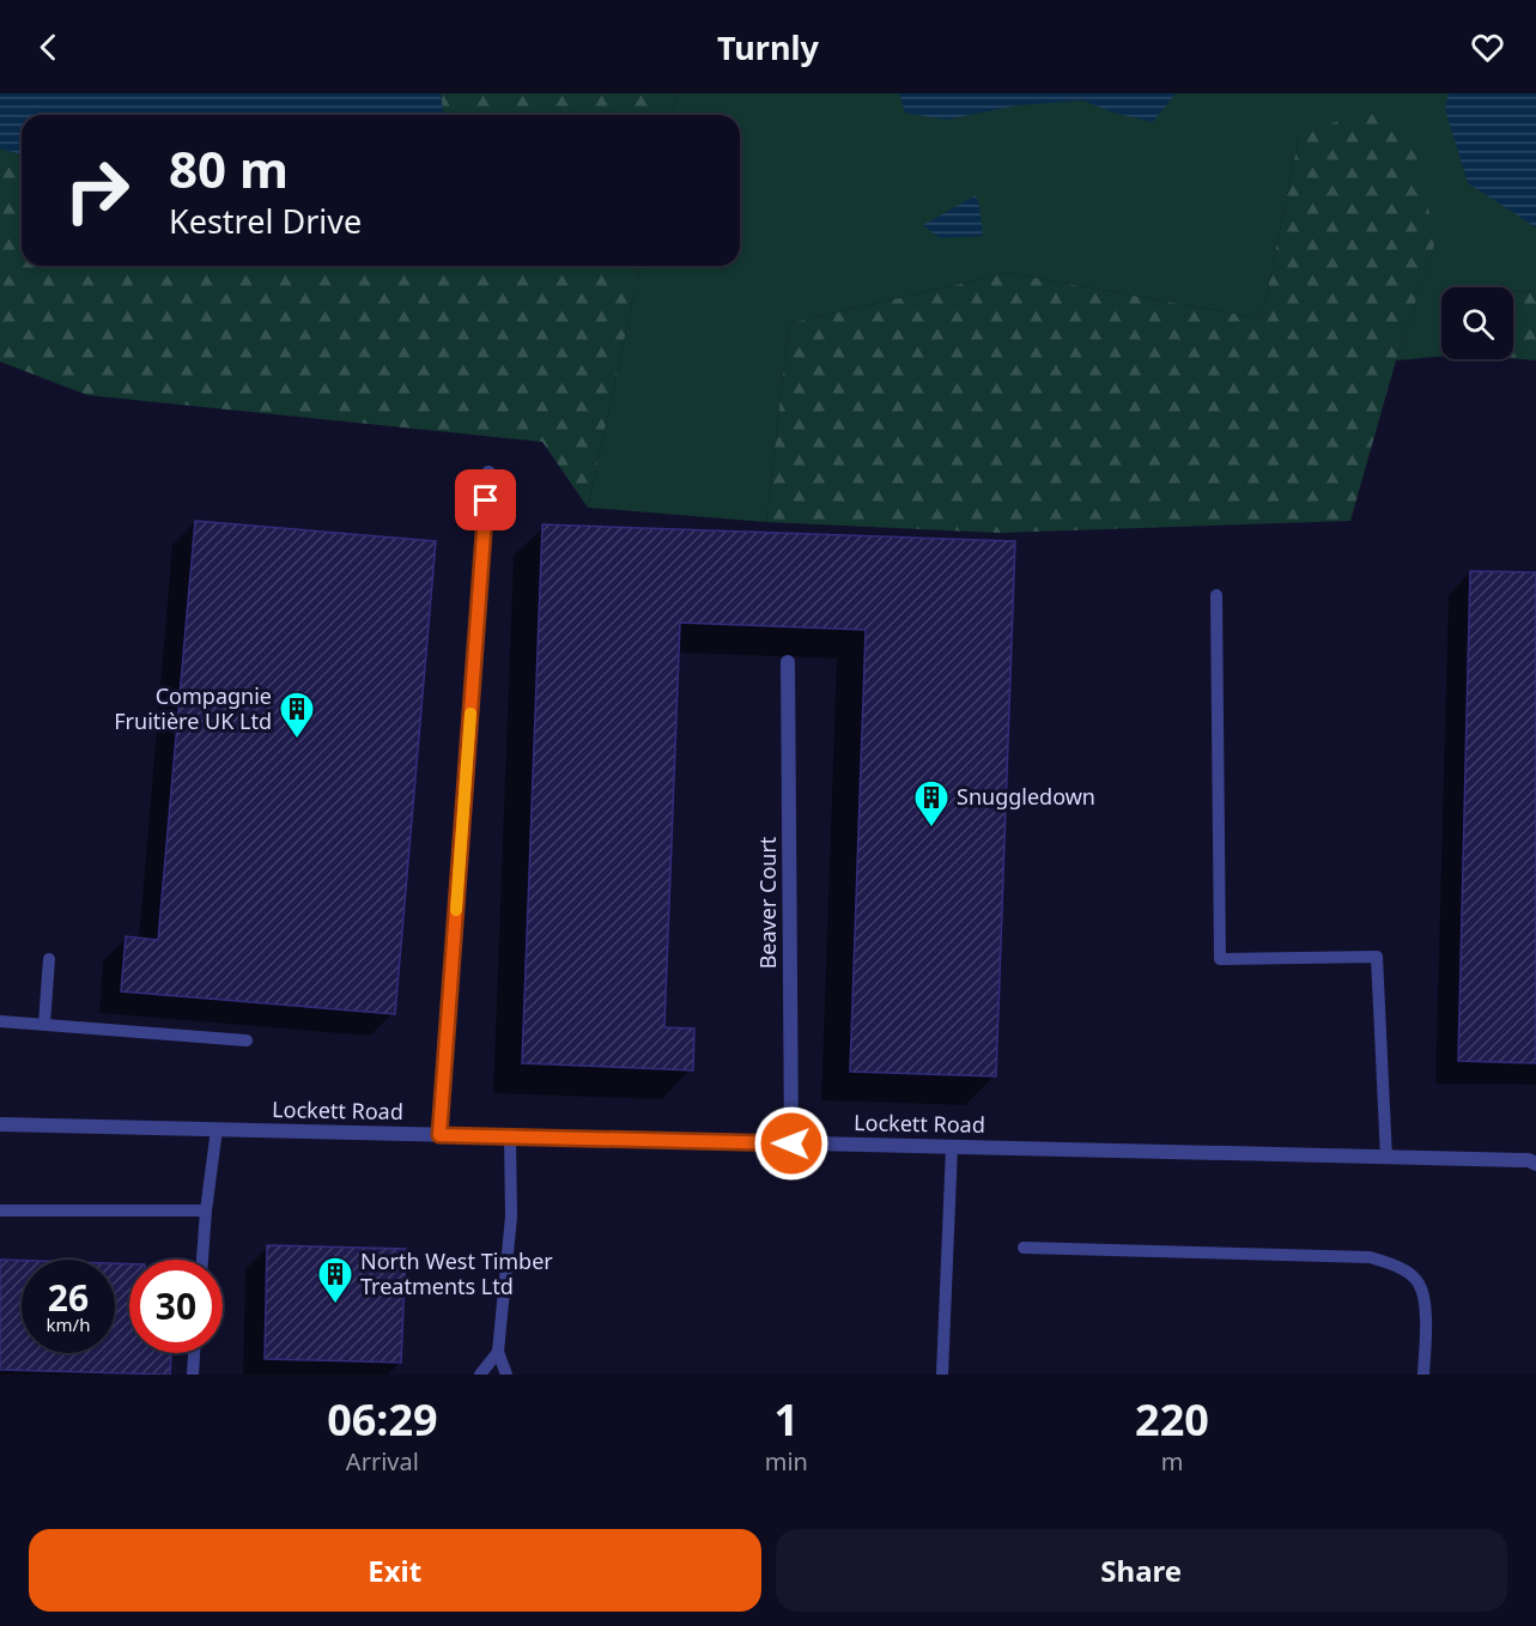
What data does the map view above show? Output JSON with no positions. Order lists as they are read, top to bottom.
{
  "streets": {
    "street": ["Beaver Court", "Lockett Road"]
  },
  "crossings": [
    ["Beaver Court", "Lockett Road"]
  ],
  "places": {
    "building": ["Compagnie Fruitière UK Ltd", "Snuggledown", "North West Timber Treatments Ltd"]
  },
  "page": {
    "header": "Turnly",
    "turn": ["80 m", "Kestrel Drive"],
    "speed": "26 km/h",
    "limit": "30",
    "eta": [
      "06:29",
      "Arrival",
      "1",
      "min",
      "220",
      "m"
    ],
    "buttons": ["Exit", "Share"]
  }
}
